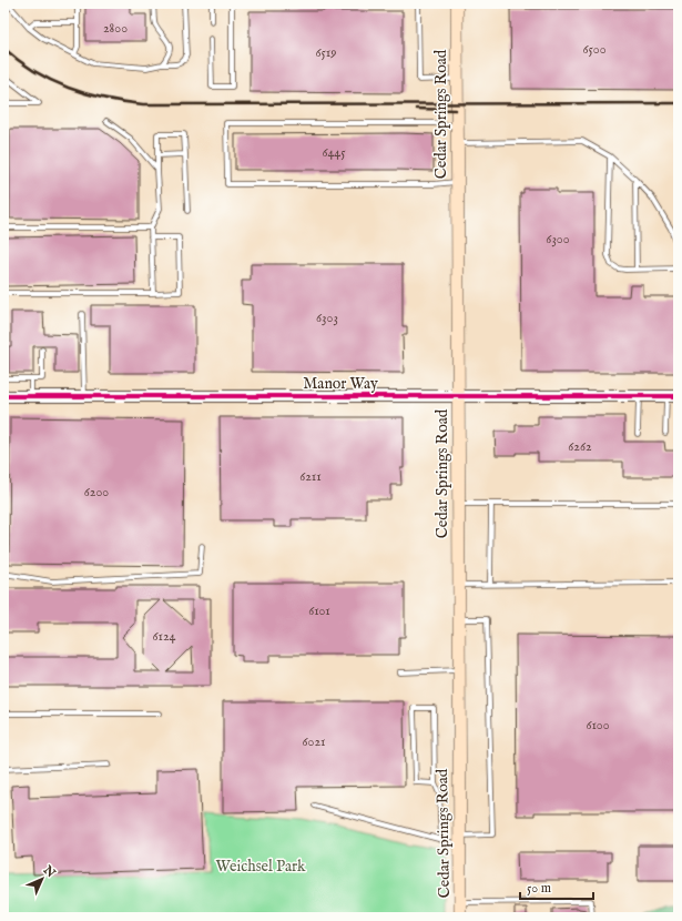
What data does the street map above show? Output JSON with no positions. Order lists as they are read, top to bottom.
{
  "streets": {
    "main road": ["Cedar Springs Road"],
    "street": ["Manor Way"]
  },
  "crossings": [
    ["Cedar Springs Road", "Manor Way"]
  ],
  "parks": ["Weichsel Park"],
  "house_numbers": [
    "2800",
    "6500",
    "6519",
    "6445",
    "6300",
    "6303",
    "6262",
    "6211",
    "6200",
    "6101",
    "6124",
    "6100",
    "6021"
  ],
  "scale_bar": "50 m",
  "north": "top right"
}
